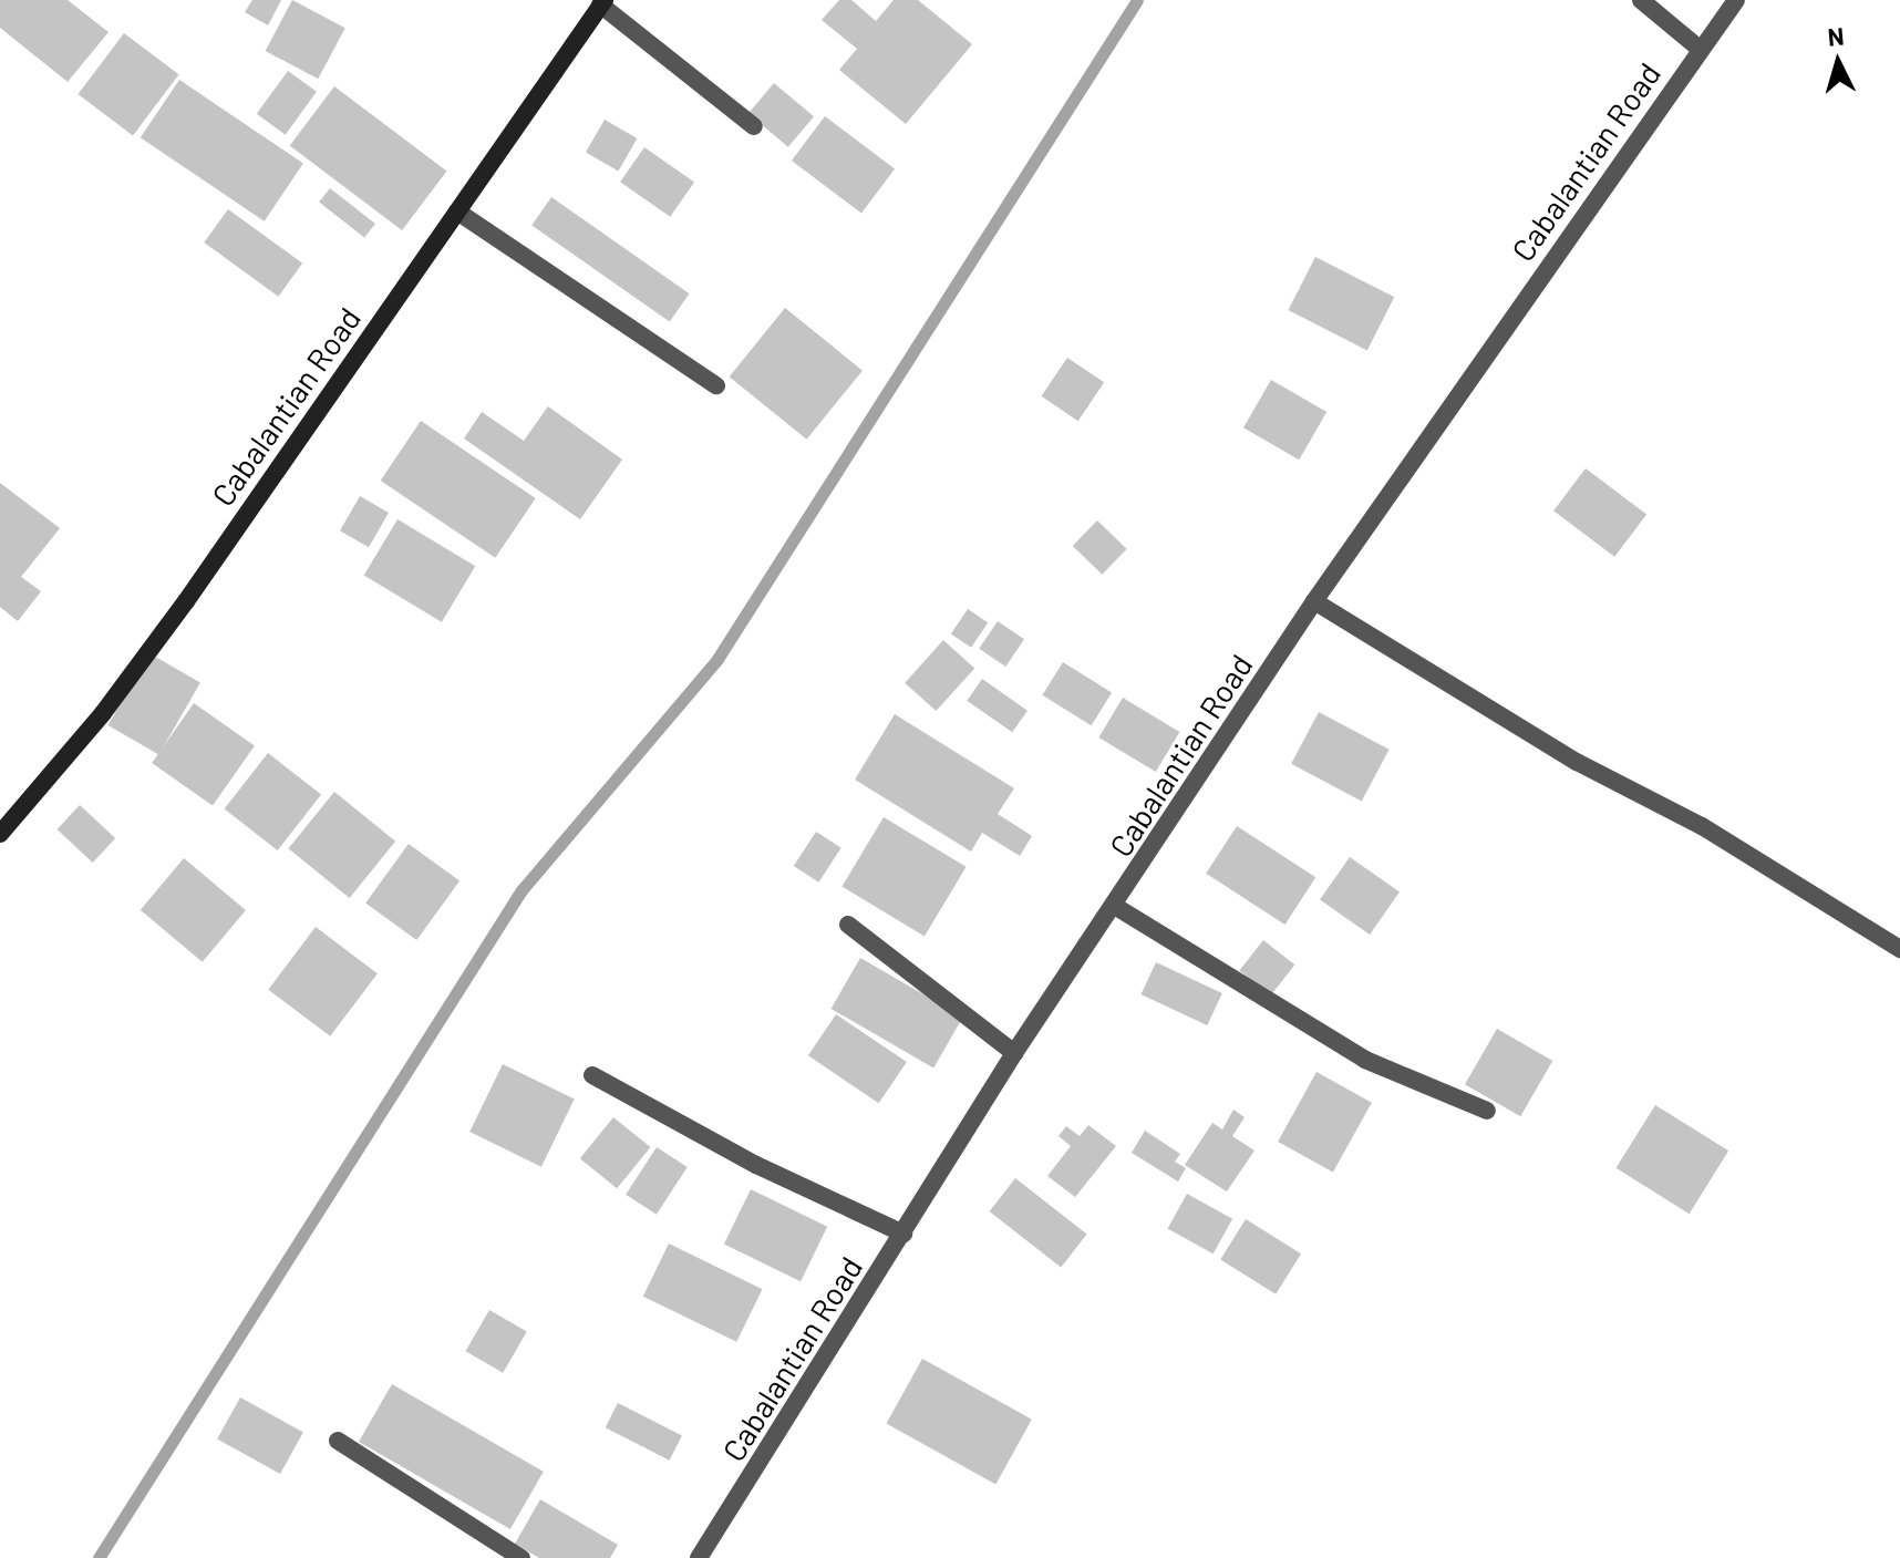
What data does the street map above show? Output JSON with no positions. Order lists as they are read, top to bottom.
{
  "streets": {
    "street": ["Cabalantian Road"]
  },
  "north": "top"
}
